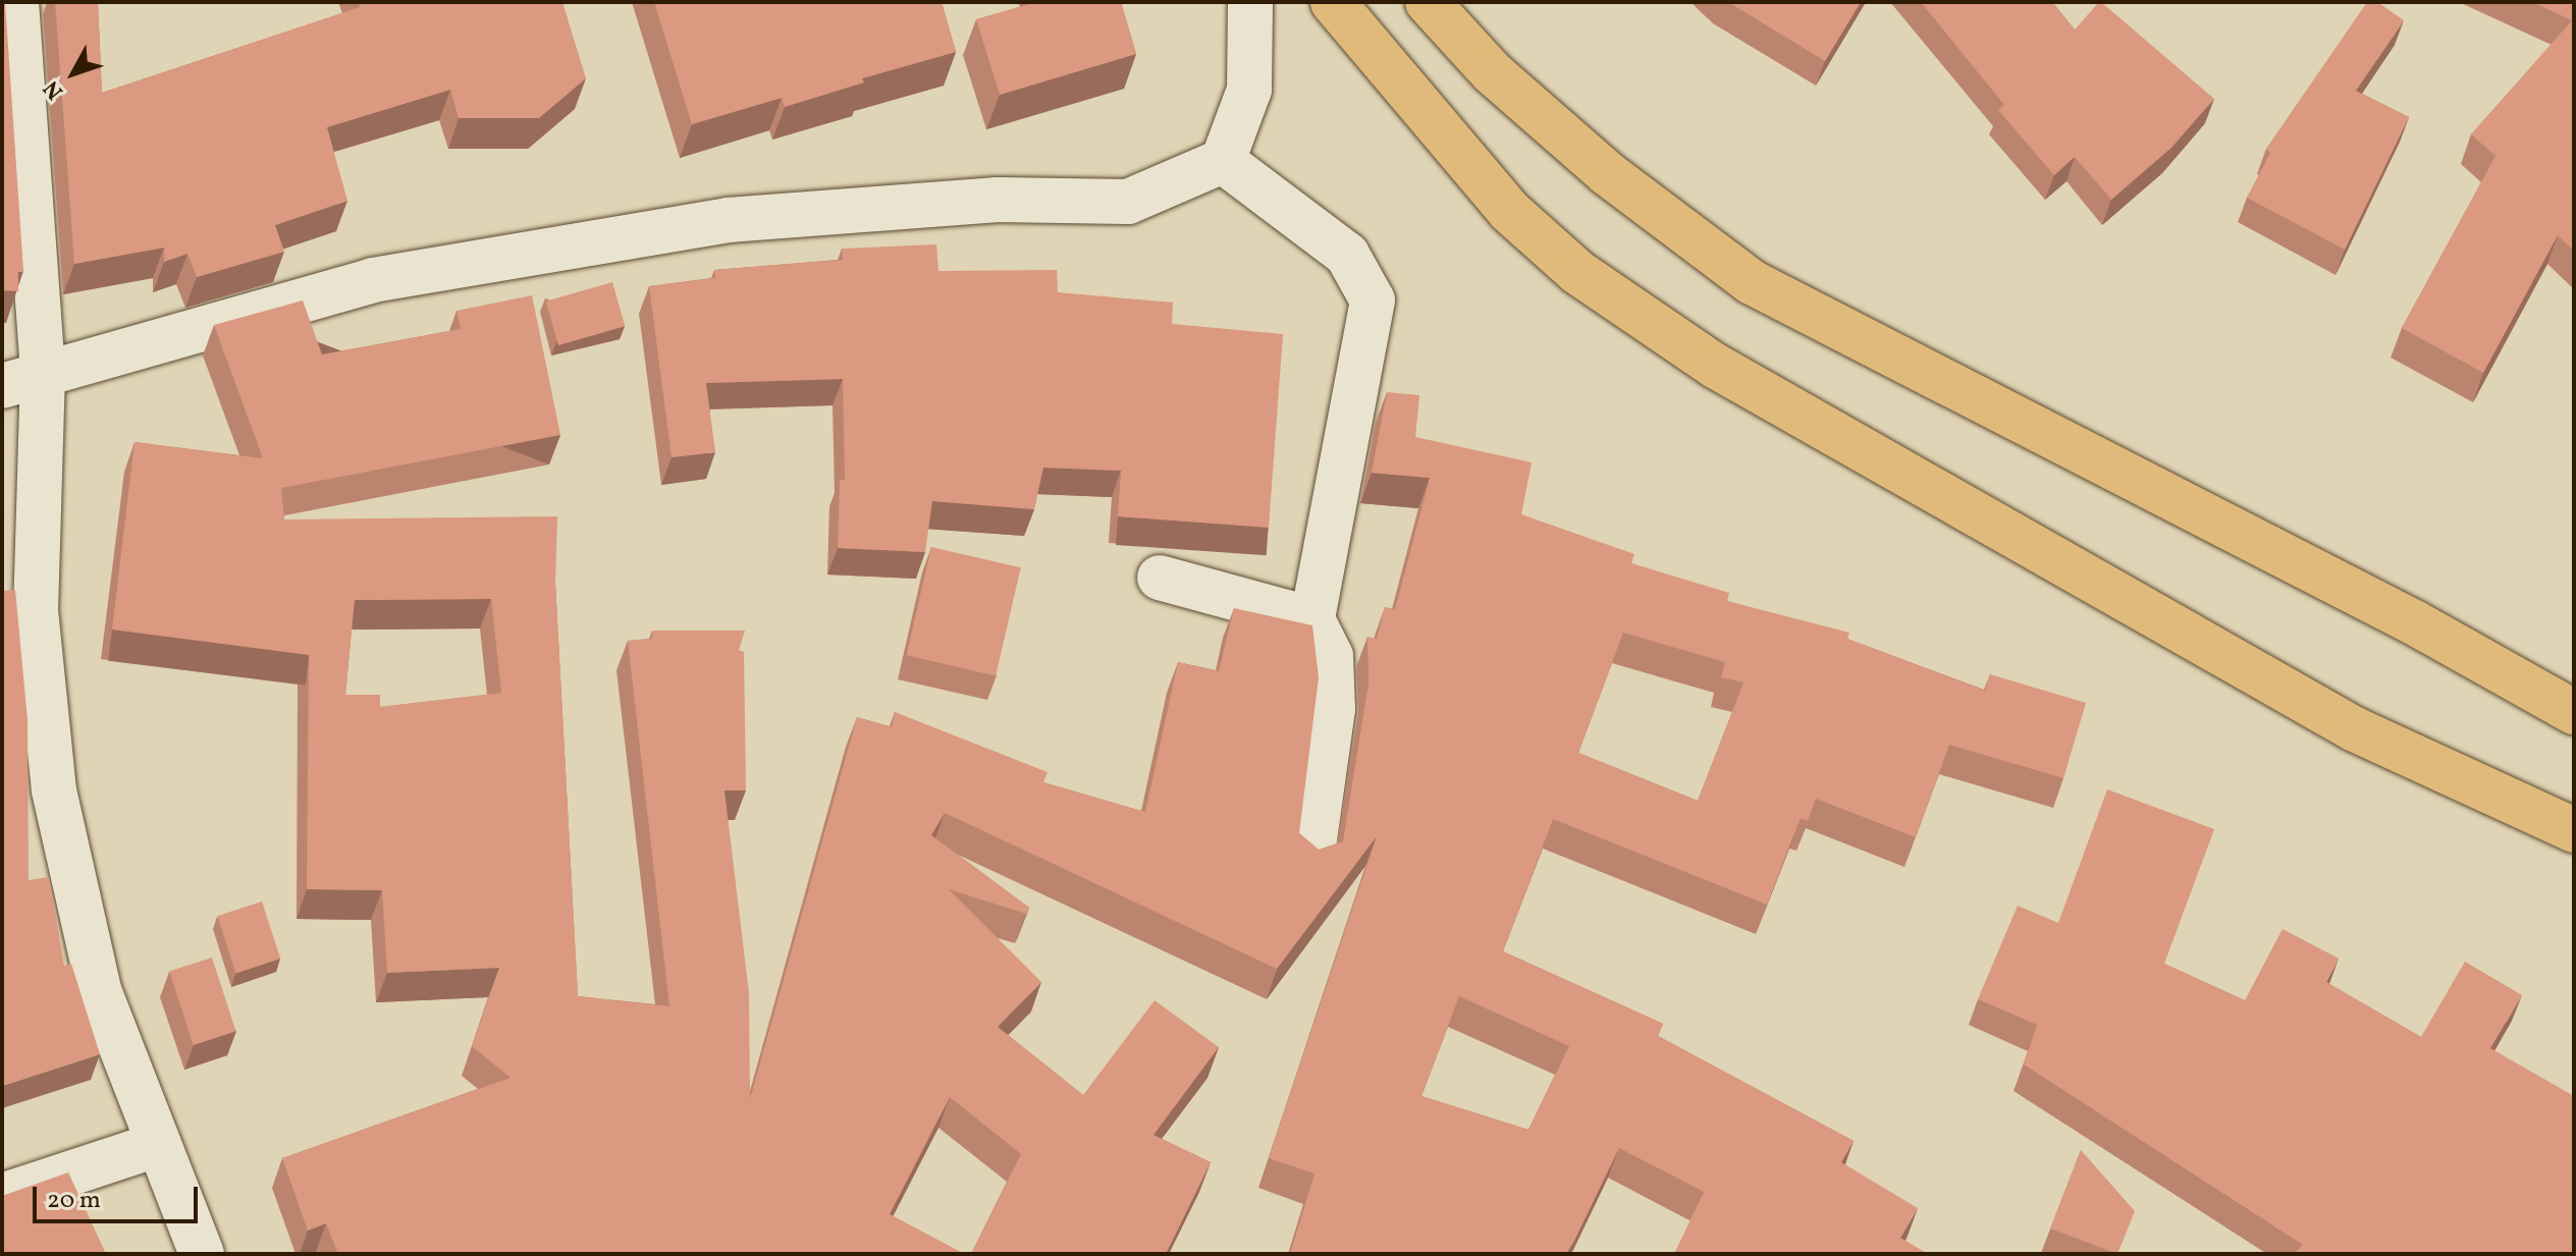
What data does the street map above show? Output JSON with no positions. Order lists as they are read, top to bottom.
{
  "scale_bar": "20 m",
  "north": "bottom left"
}
